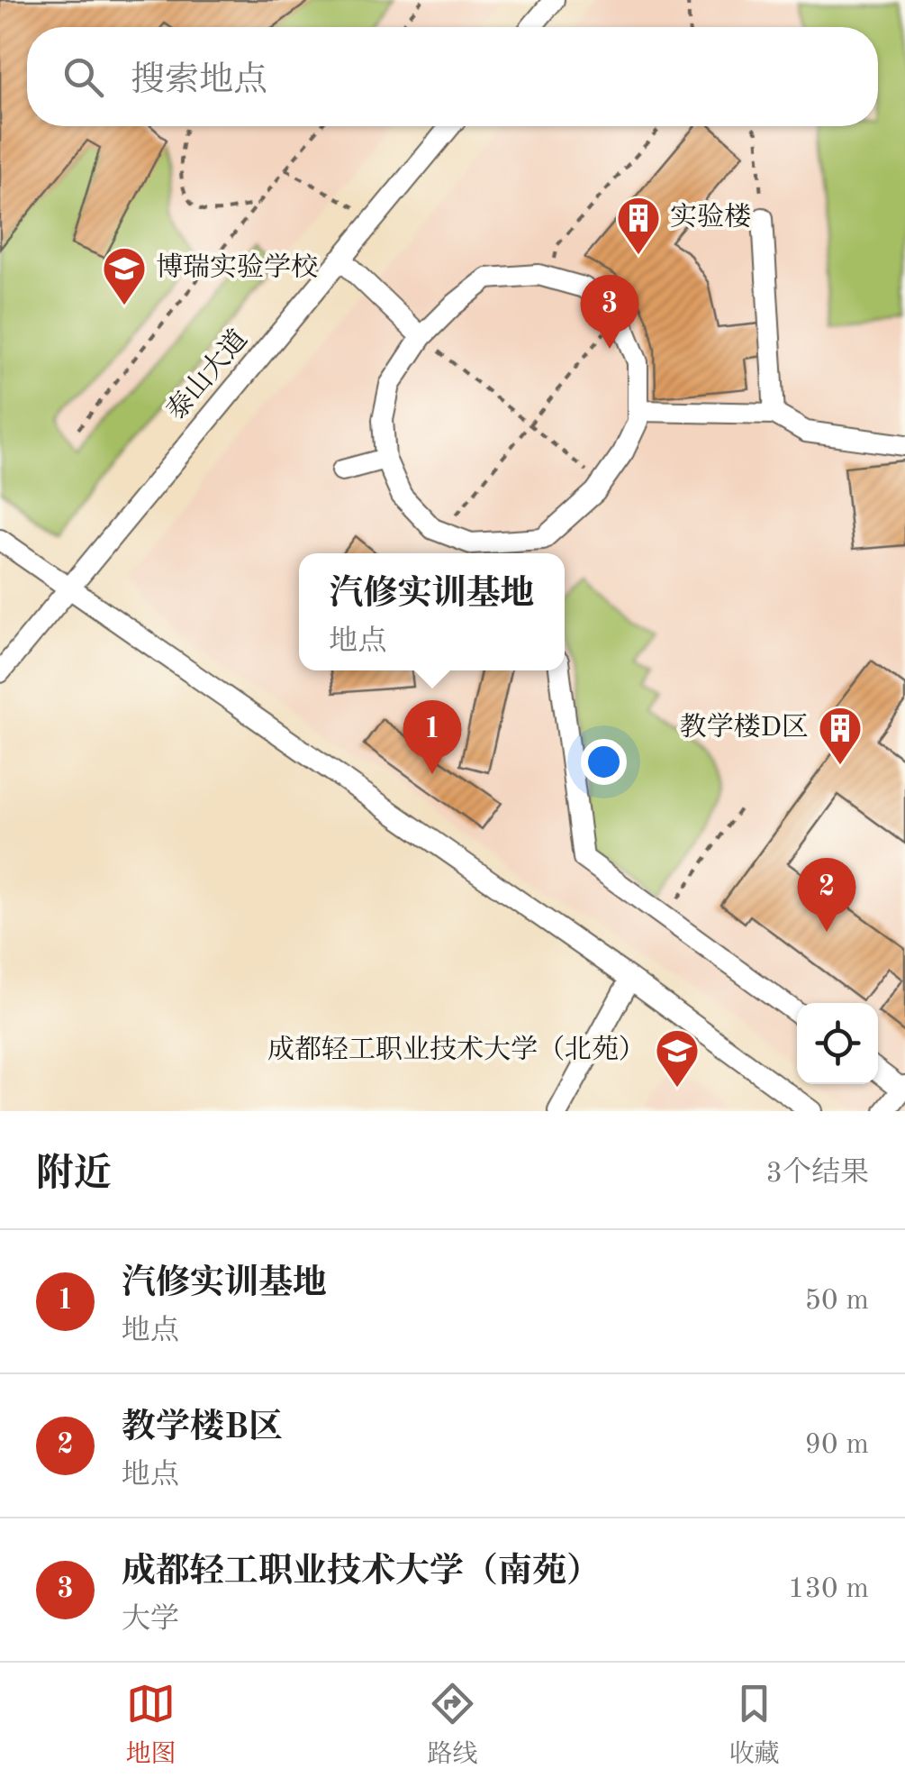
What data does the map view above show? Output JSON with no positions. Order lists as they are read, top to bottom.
{
  "streets": {
    "street": ["泰山大道"]
  },
  "places": {
    "building": ["实验楼", "教学楼D区"],
    "school or university": ["博瑞实验学校", "成都轻工职业技术大学（北苑）"]
  },
  "page": {
    "search": "搜索地点",
    "pins": ["3", "1", "2"],
    "popup": ["汽修实训基地", "地点"],
    "heading": ["附近", "3个结果"],
    "list": [
      {
        "mark": "1",
        "name": "汽修实训基地",
        "note": "地点",
        "value": "50 m"
      },
      {
        "mark": "2",
        "name": "教学楼B区",
        "note": "地点",
        "value": "90 m"
      },
      {
        "mark": "3",
        "name": "成都轻工职业技术大学（南苑）",
        "note": "大学",
        "value": "130 m"
      }
    ],
    "nav": ["地图", "路线", "收藏"]
  }
}
